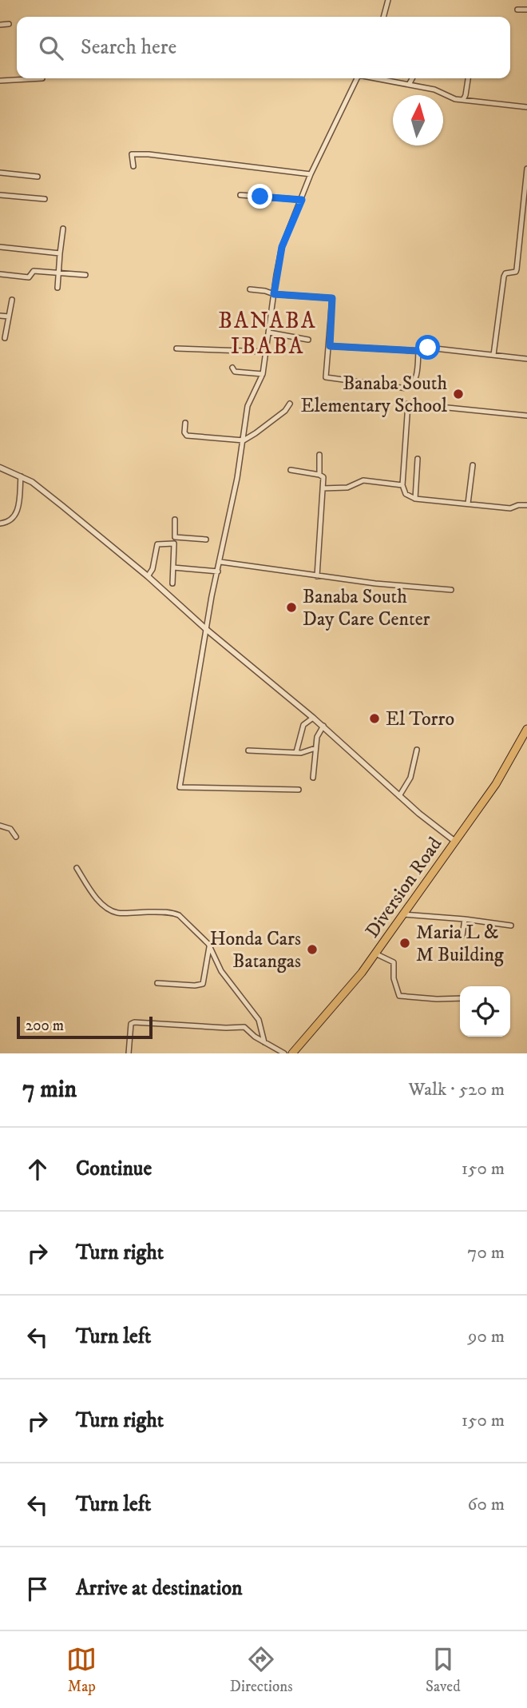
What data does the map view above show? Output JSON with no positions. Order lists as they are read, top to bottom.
{
  "streets": {
    "highway": ["Diversion Road"]
  },
  "districts": ["BANABA IBABA"],
  "places": [
    "Banaba South Elementary School",
    "Banaba South Day Care Center",
    "El Torro",
    "Maria L & M Building",
    "Honda Cars Batangas"
  ],
  "scale_bar": "200 m",
  "north": "top",
  "page": {
    "search": "Search here",
    "scale": "200 m",
    "heading": ["7 min", "Walk · 520 m"],
    "list": [
      ["Continue", "150 m"],
      ["Turn right", "70 m"],
      ["Turn left", "90 m"],
      ["Turn right", "150 m"],
      ["Turn left", "60 m"],
      "Arrive at destination"
    ],
    "nav": ["Map", "Directions", "Saved"]
  }
}
